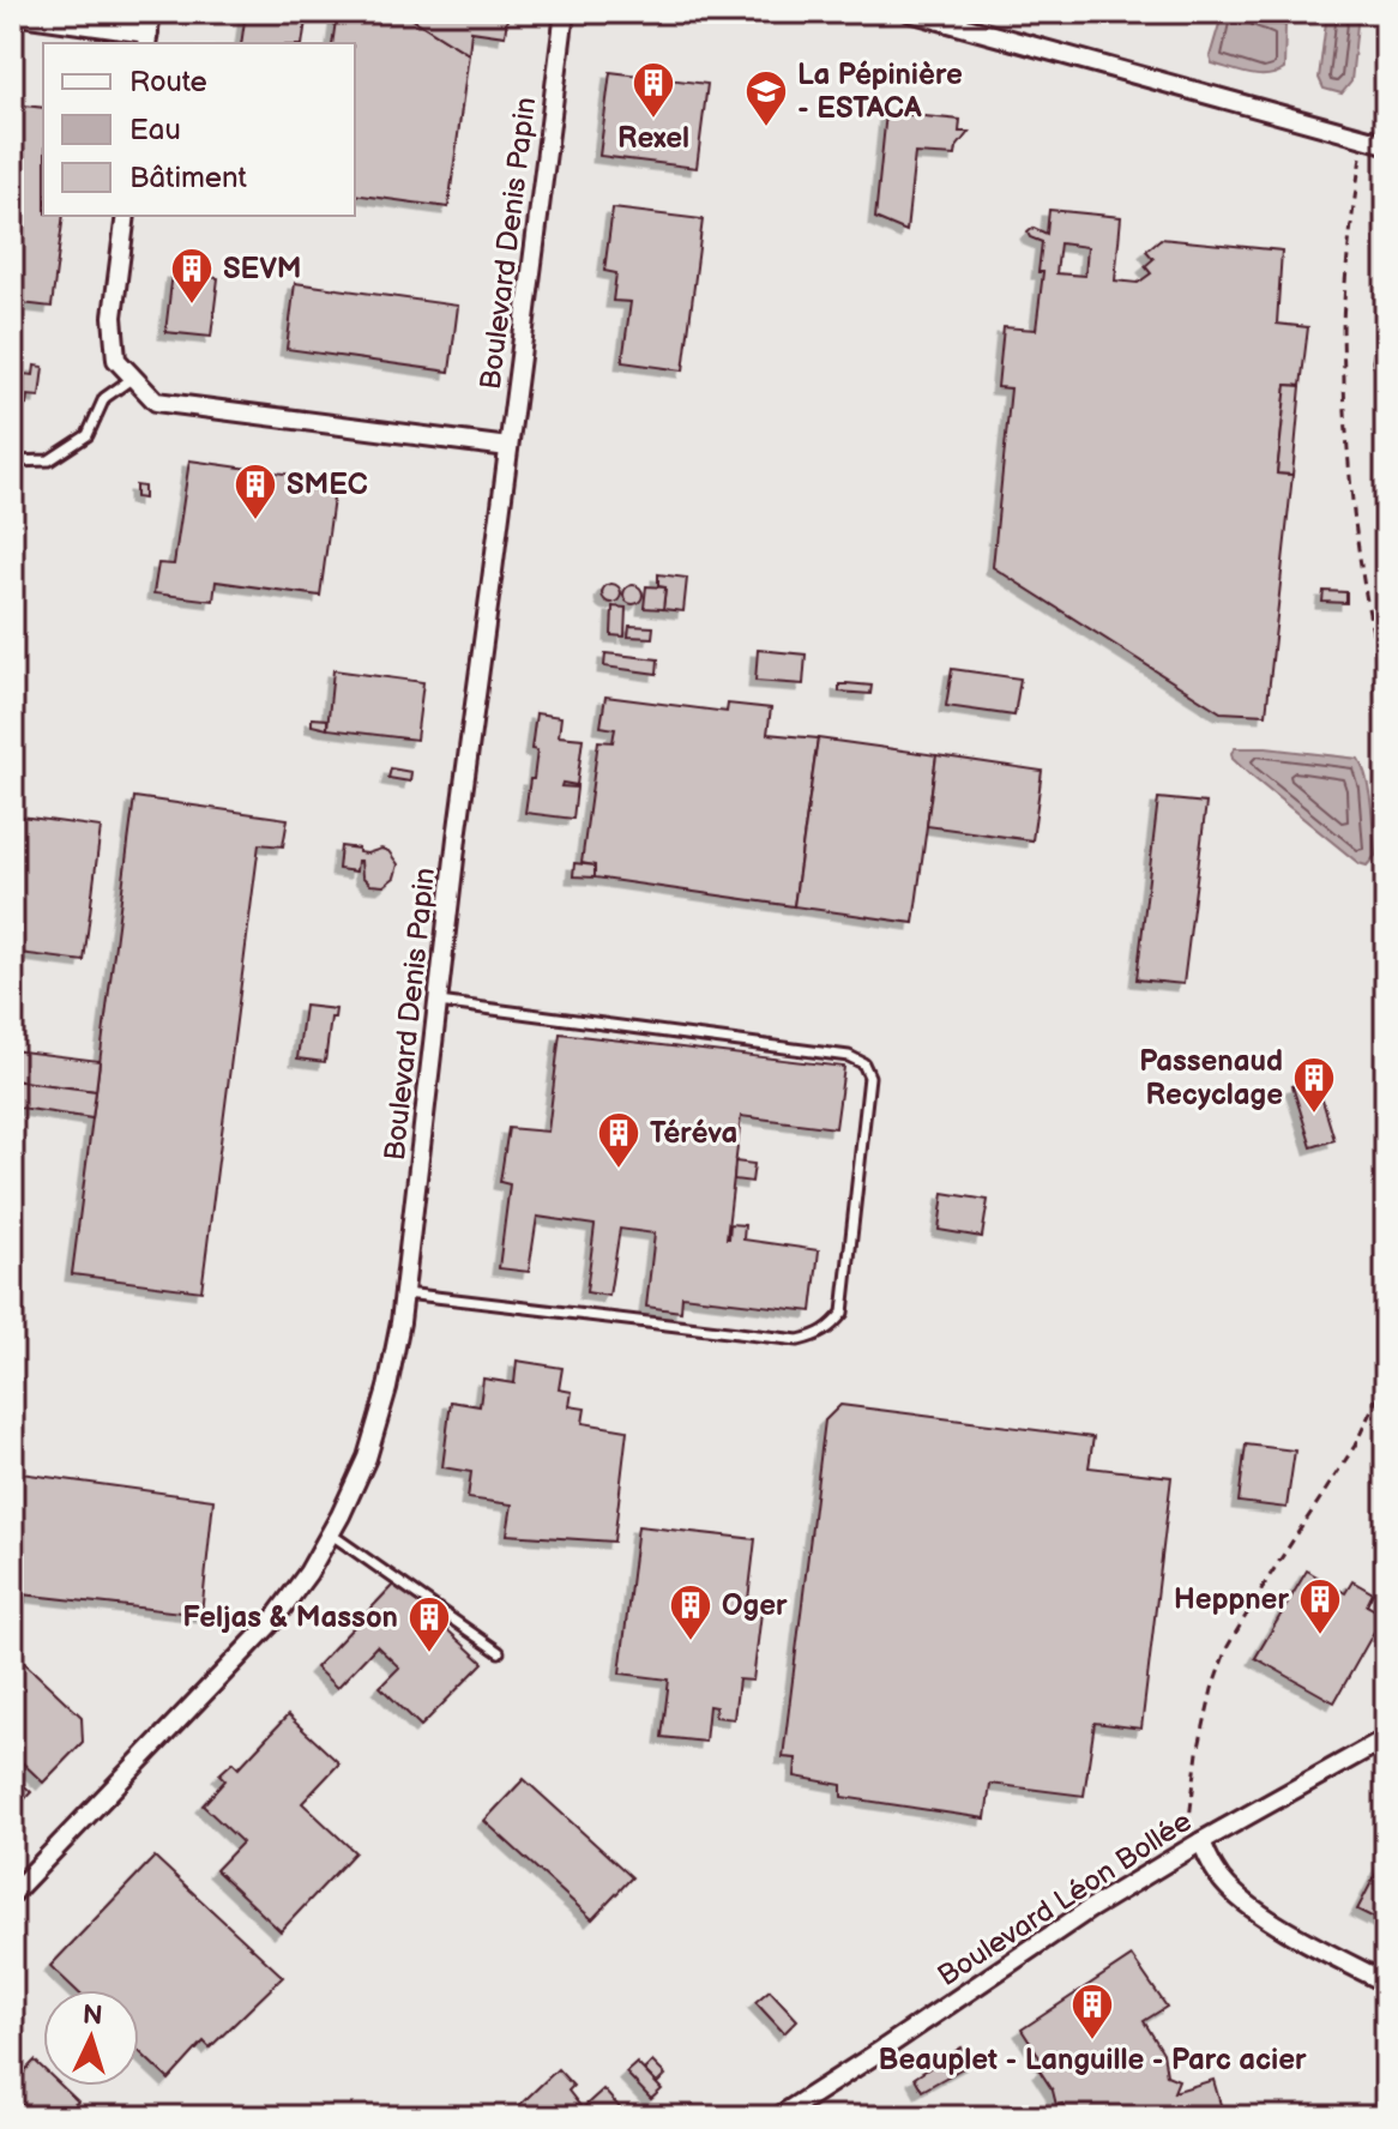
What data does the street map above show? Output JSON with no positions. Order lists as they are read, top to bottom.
{
  "streets": {
    "street": ["Boulevard Denis Papin", "Boulevard Léon Bollée"]
  },
  "places": {
    "building": [
      "Rexel",
      "SEVM",
      "SMEC",
      "Passenaud Recyclage",
      "Téréva",
      "Heppner",
      "Oger",
      "Feljas & Masson",
      "Beauplet - Languille - Parc acier"
    ],
    "school or university": ["La Pépinière - ESTACA"]
  },
  "legend": ["Route", "Eau", "Bâtiment"],
  "north": "top"
}
